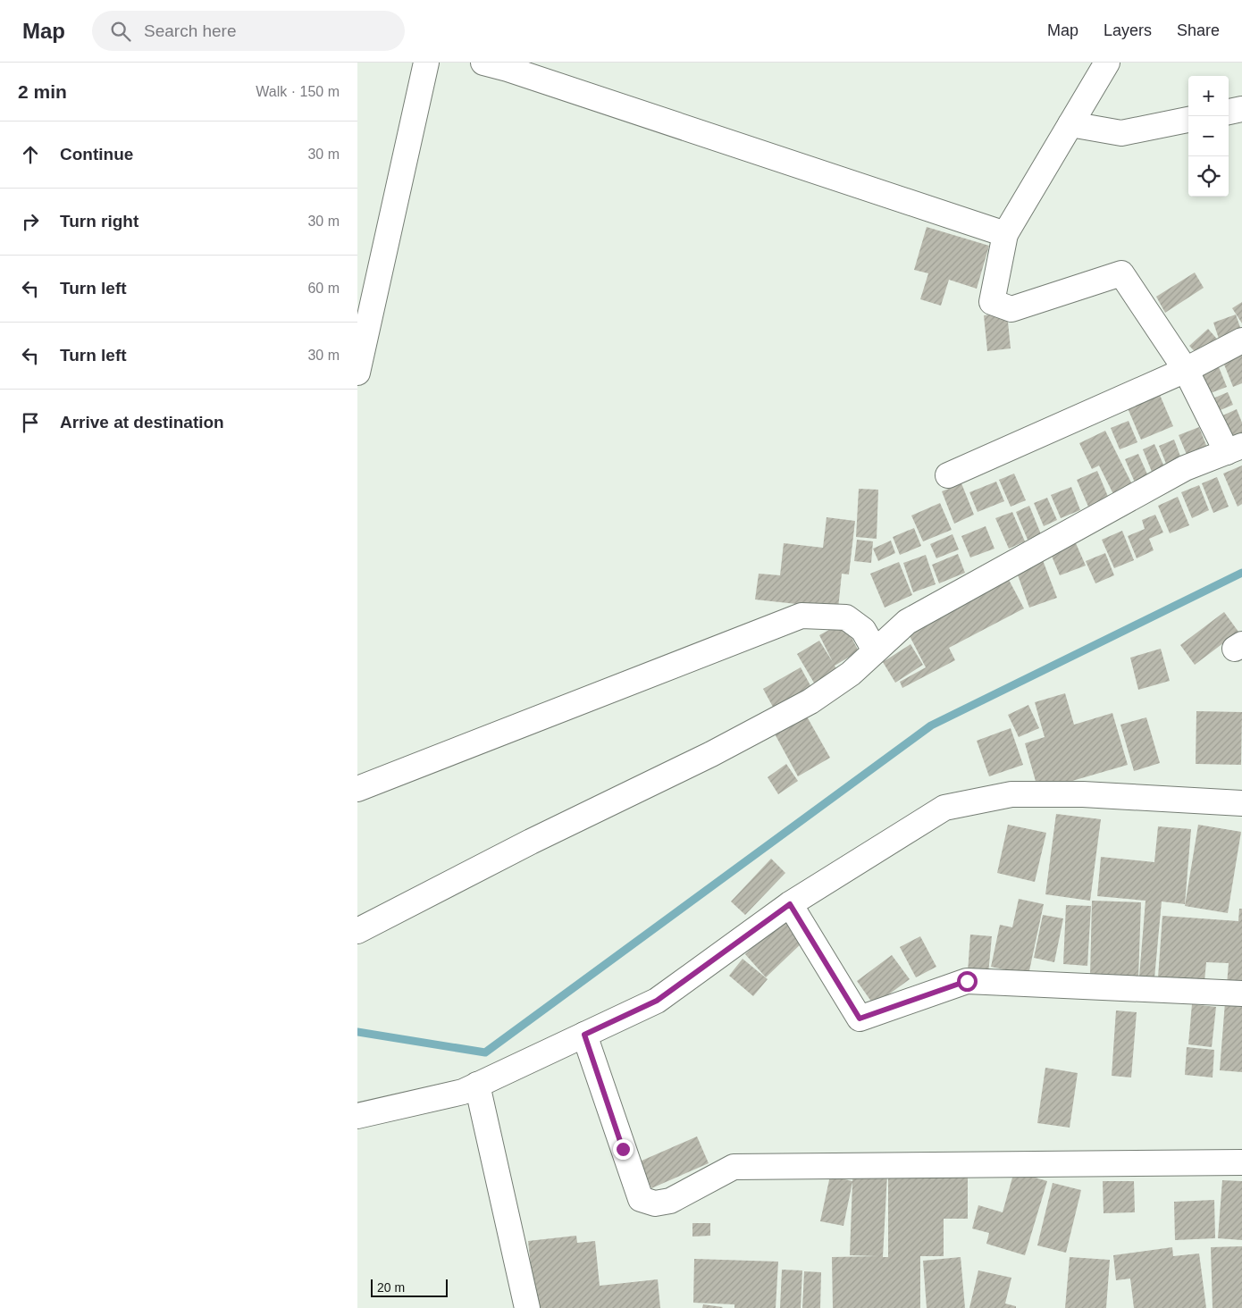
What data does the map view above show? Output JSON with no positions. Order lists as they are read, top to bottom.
{
  "scale_bar": "20 m",
  "page": {
    "header": "Map",
    "search": "Search here",
    "nav": ["Map", "Layers", "Share"],
    "heading": ["2 min", "Walk · 150 m"],
    "map_buttons": ["+", "−"],
    "list": [
      ["Continue", "30 m"],
      ["Turn right", "30 m"],
      ["Turn left", "60 m"],
      ["Turn left", "30 m"],
      "Arrive at destination"
    ],
    "scale": "20 m"
  }
}
